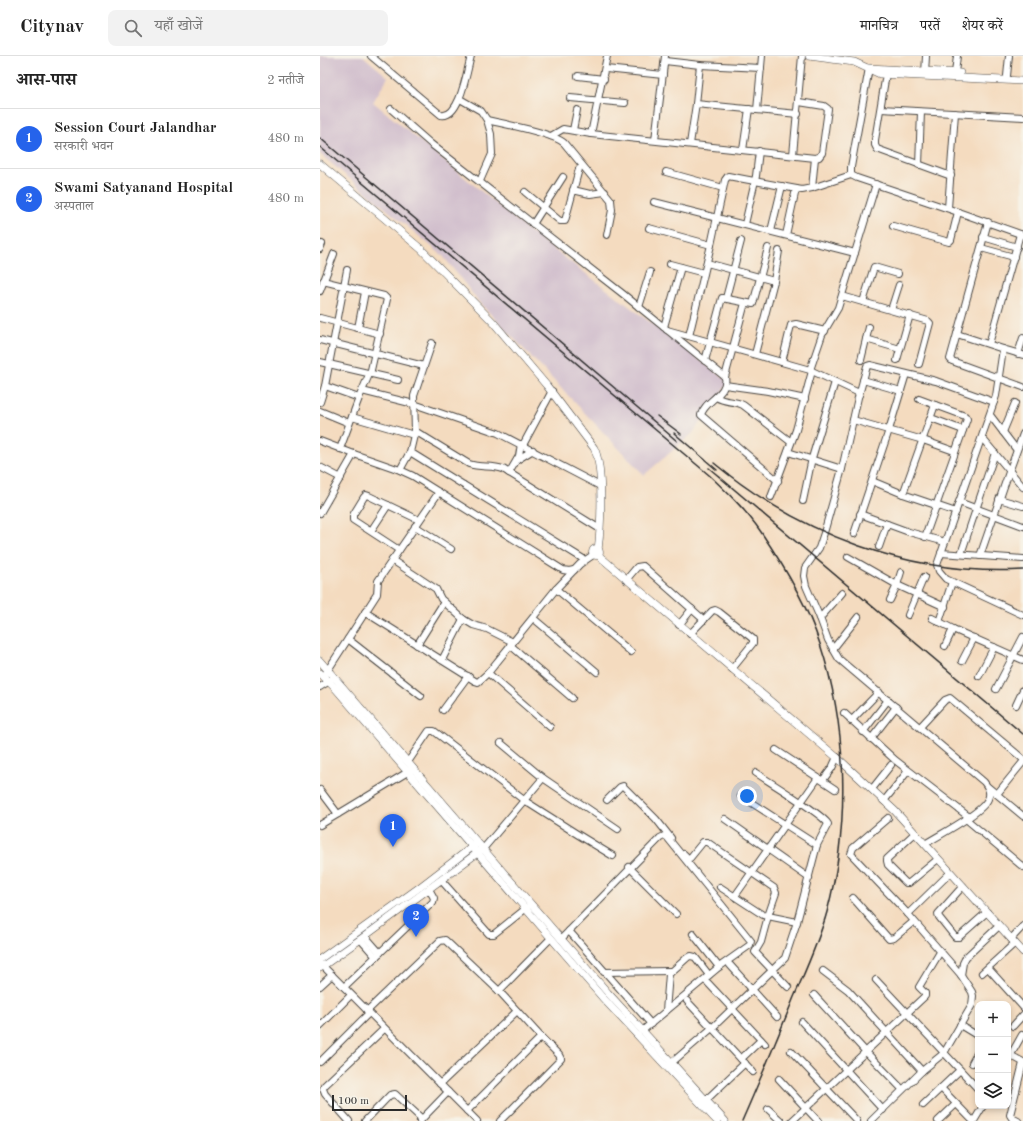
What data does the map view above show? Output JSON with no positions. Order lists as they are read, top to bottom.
{
  "scale_bar": "100 m",
  "page": {
    "header": "Citynav",
    "search": "यहाँ खोजें",
    "nav": ["मानचित्र", "परतें", "शेयर करें"],
    "heading": ["आस-पास", "2 नतीजे"],
    "list": [
      {
        "mark": "1",
        "name": "Session Court Jalandhar",
        "note": "सरकारी भवन",
        "value": "480 m"
      },
      {
        "mark": "2",
        "name": "Swami Satyanand Hospital",
        "note": "अस्पताल",
        "value": "480 m"
      }
    ],
    "pins": ["1", "2"],
    "map_buttons": ["+", "−"],
    "scale": "100 m"
  }
}
